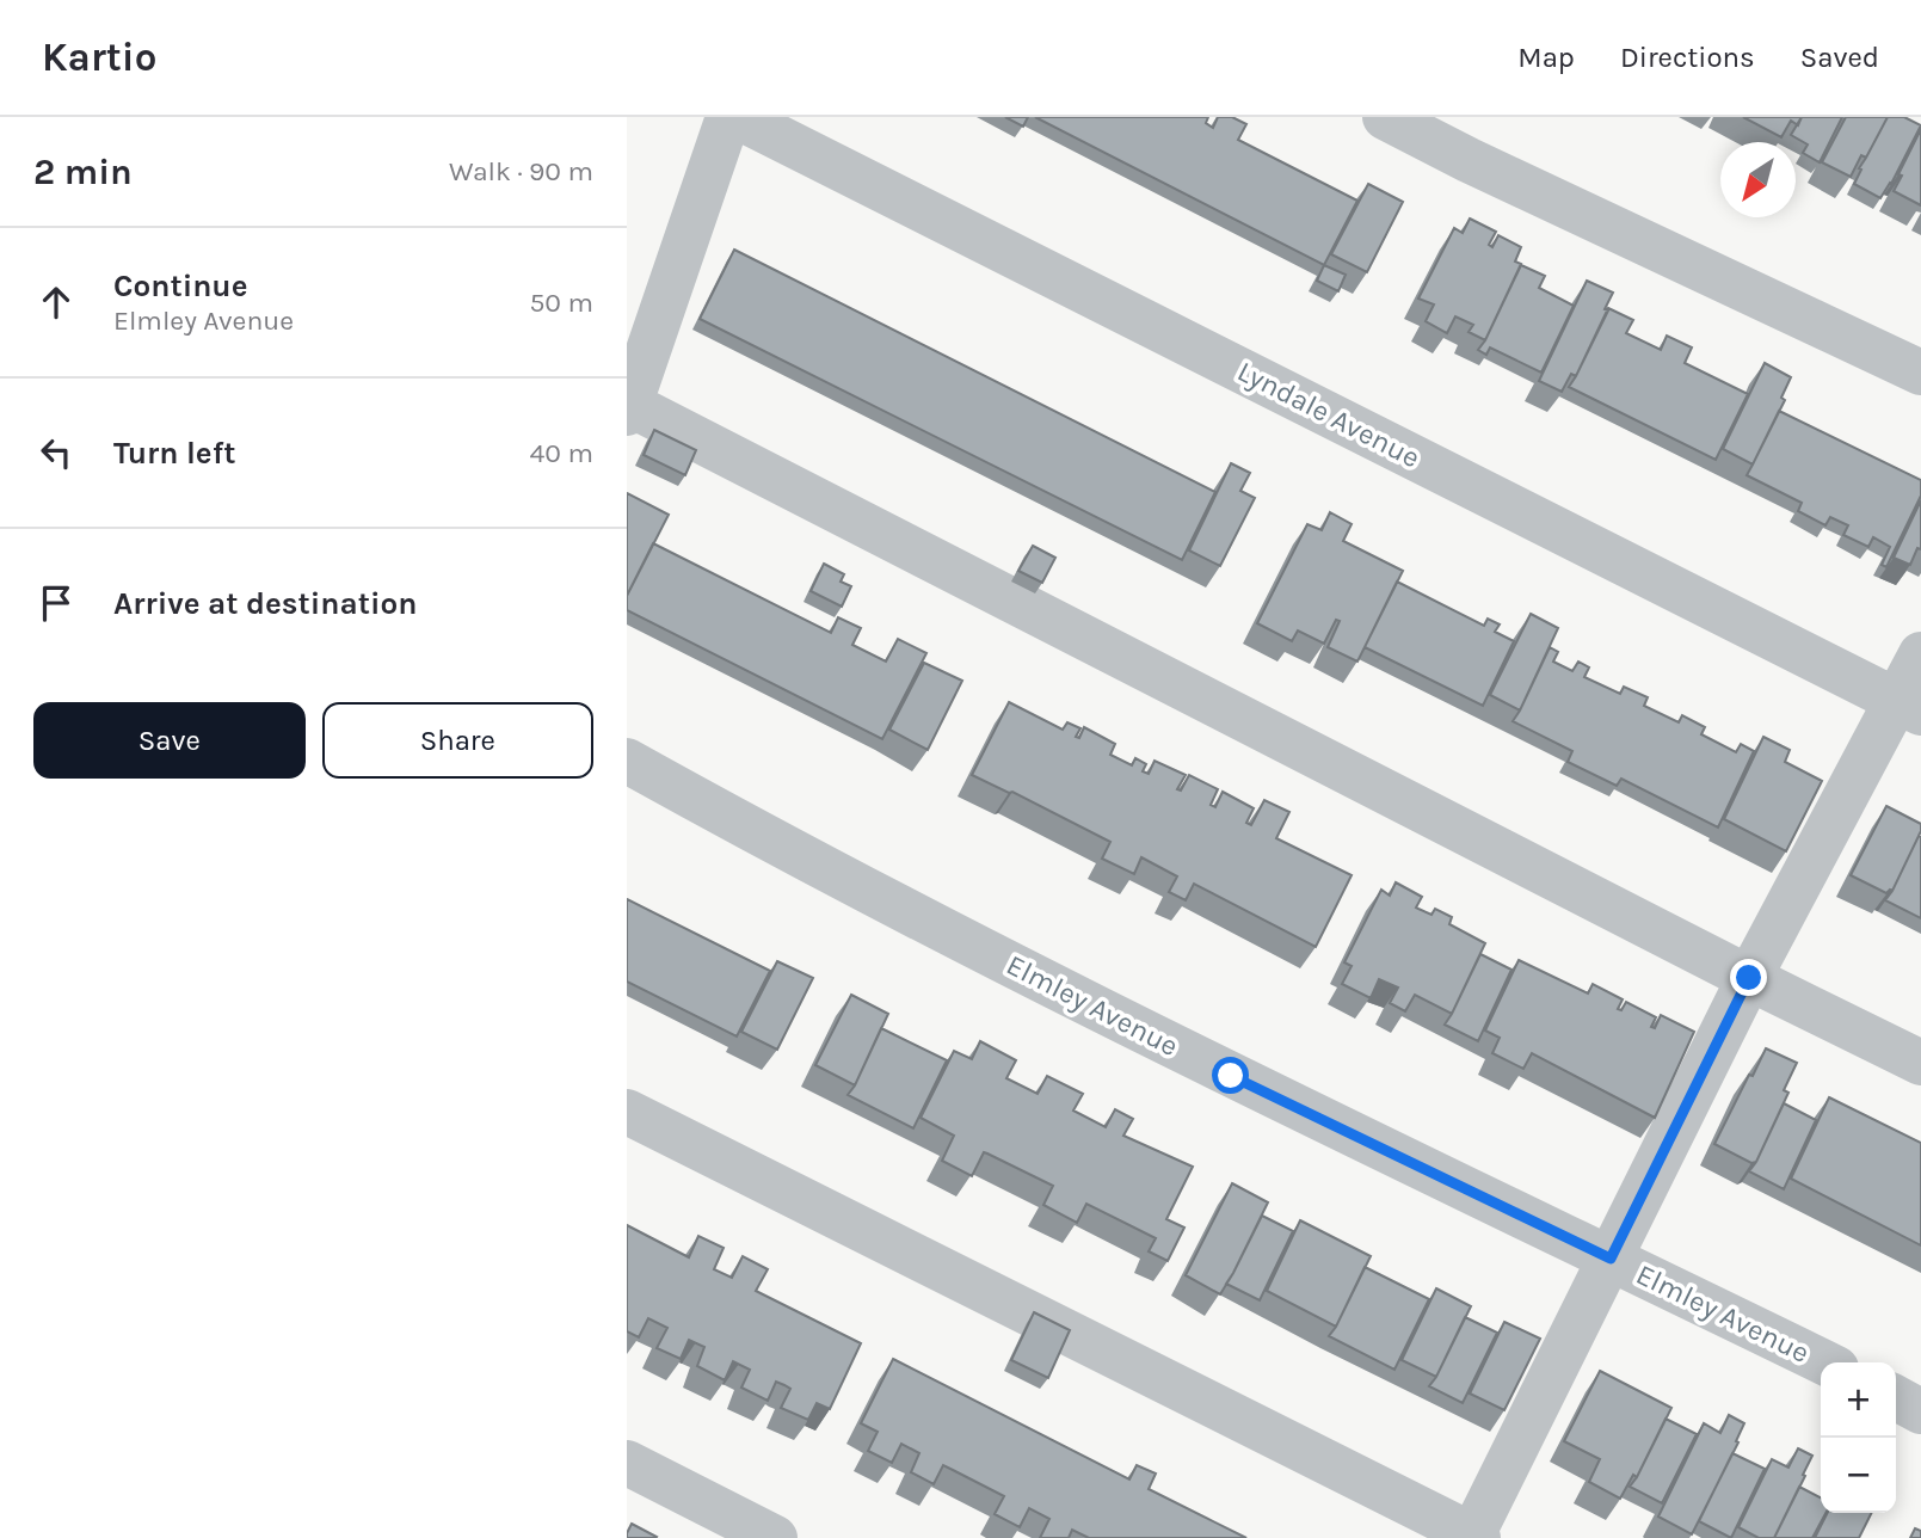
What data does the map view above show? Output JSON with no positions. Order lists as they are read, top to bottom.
{
  "streets": {
    "street": ["Lyndale Avenue", "Elmley Avenue"]
  },
  "north": "bottom left",
  "page": {
    "header": "Kartio",
    "nav": ["Map", "Directions", "Saved"],
    "heading": ["2 min", "Walk · 90 m"],
    "list": [
      ["Continue", "Elmley Avenue", "50 m"],
      ["Turn left", "40 m"],
      "Arrive at destination"
    ],
    "buttons": ["Save", "Share"],
    "map_buttons": ["+", "−"]
  }
}
